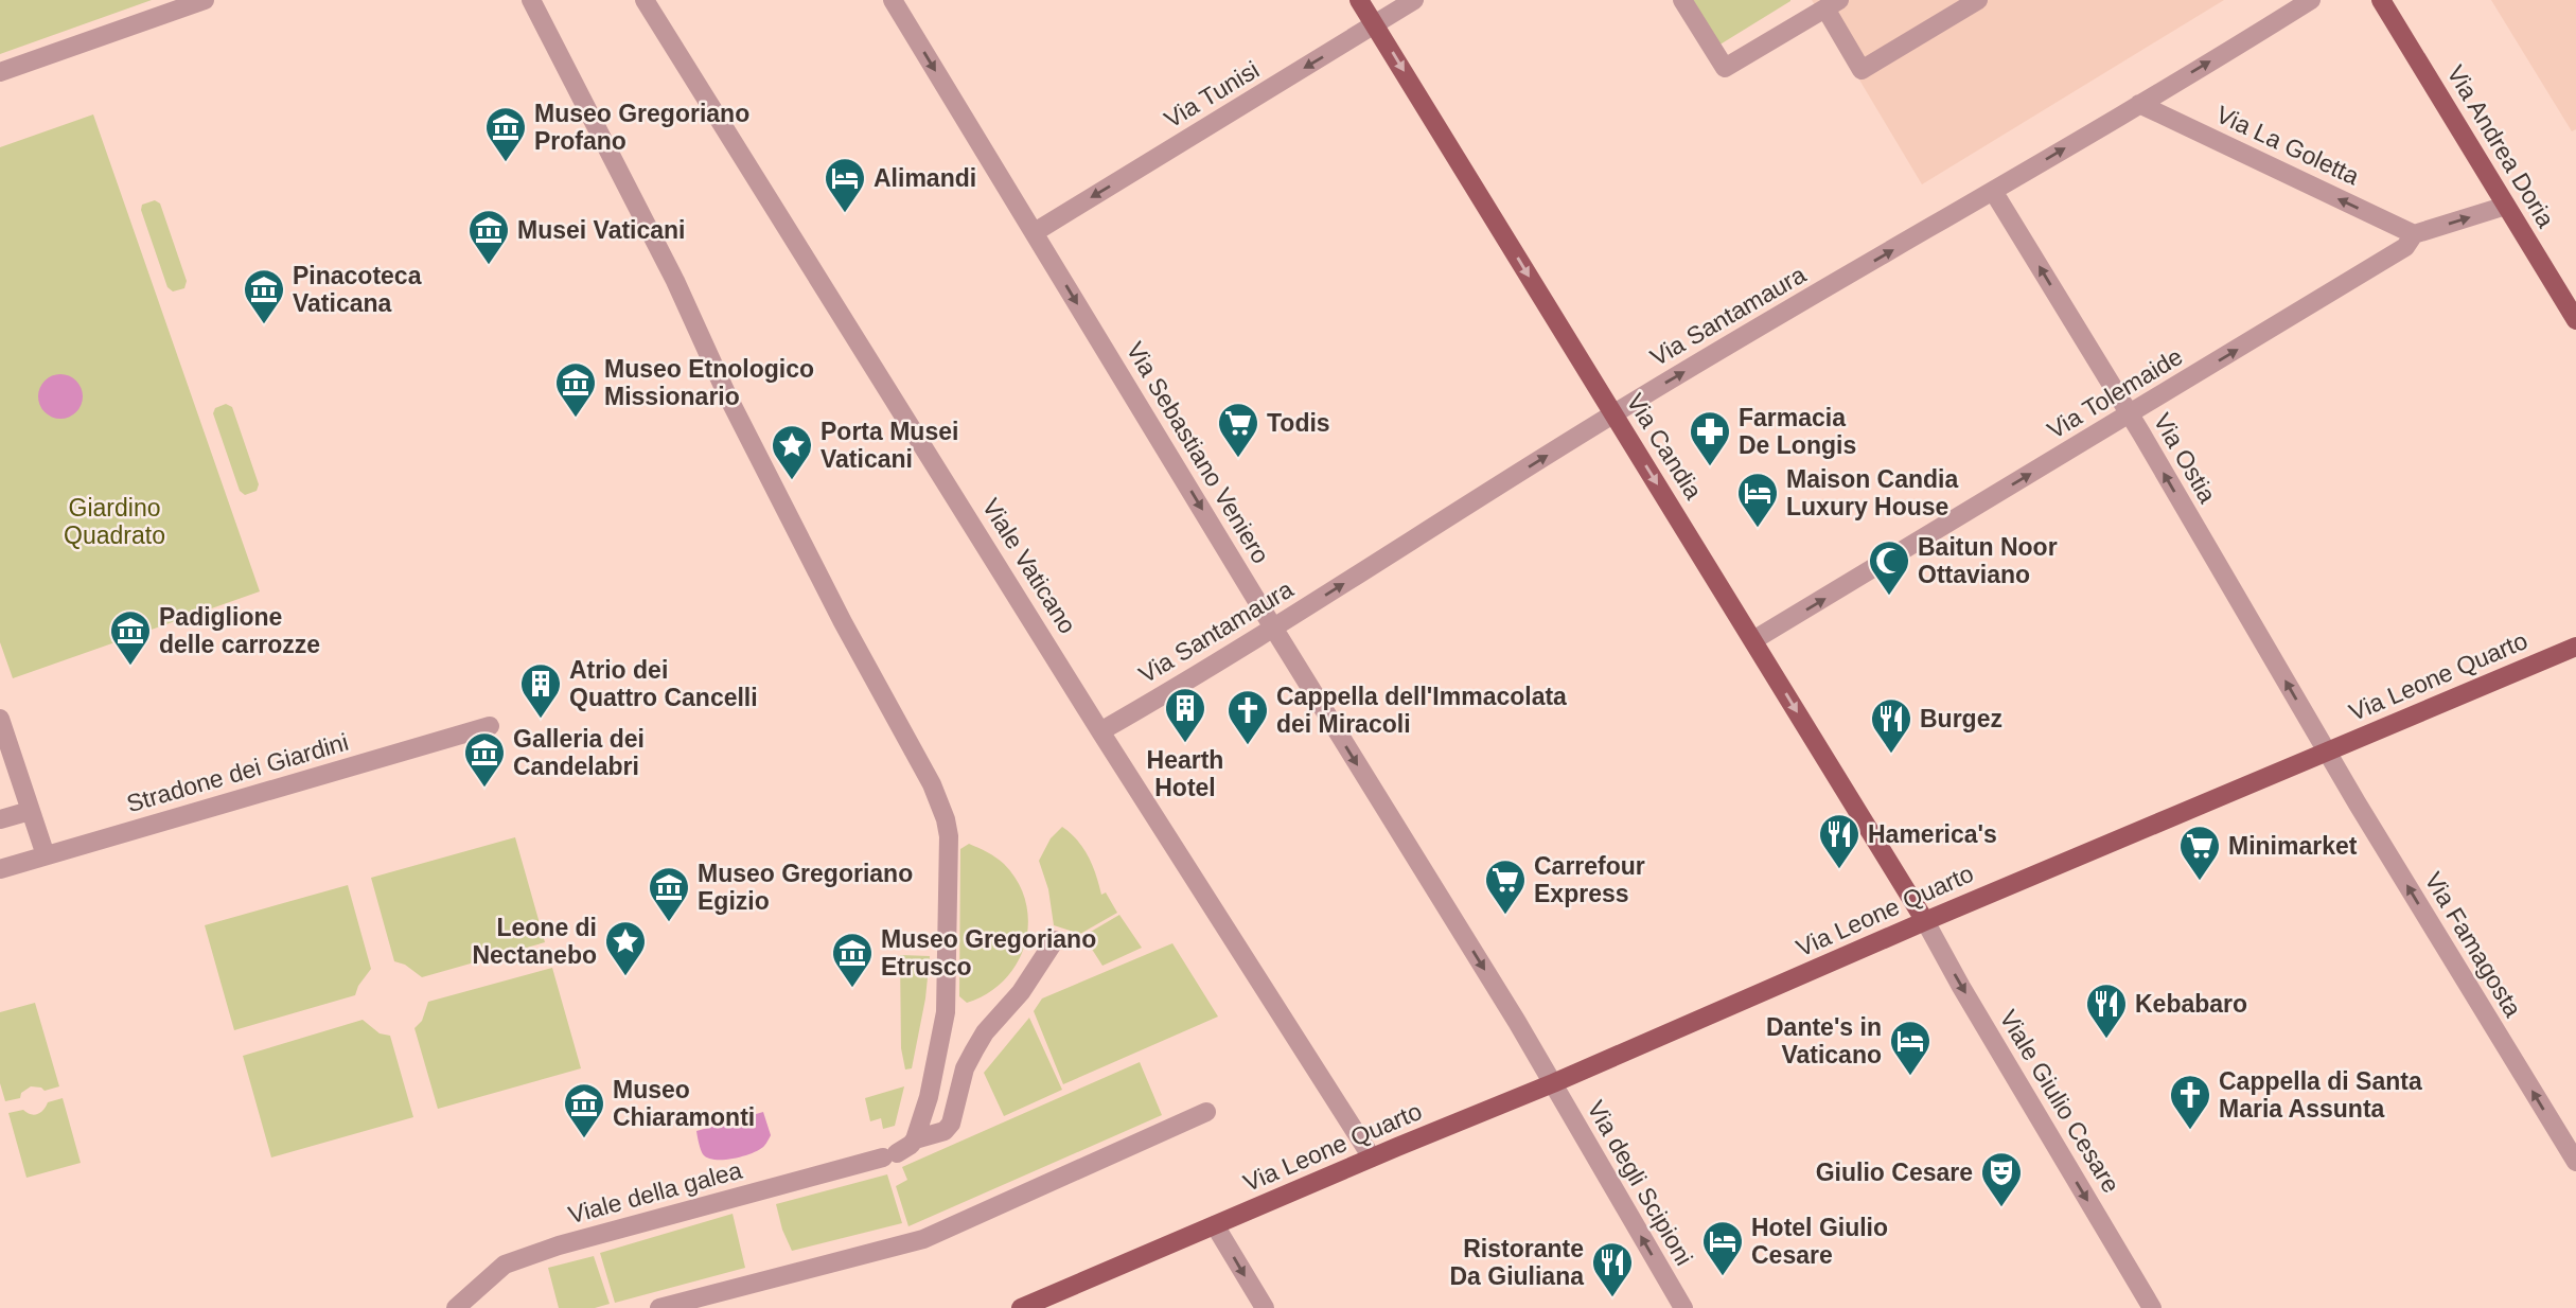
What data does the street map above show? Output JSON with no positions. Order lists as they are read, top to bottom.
{
  "streets": {
    "main road": ["Via Andrea Doria", "Via Candia", "Via Leone Quarto"],
    "street": [
      "Via Tunisi",
      "Via La Goletta",
      "Via Santamaura",
      "Via Tolemaide",
      "Via Sebastiano Veniero",
      "Via Ostia",
      "Viale Vaticano",
      "Stradone dei Giardini",
      "Via Famagosta",
      "Viale Giulio Cesare",
      "Via degli Scipioni",
      "Viale della galea"
    ]
  },
  "crossings": [
    ["Via Tunisi", "Via Candia"],
    ["Via Tunisi", "Via Sebastiano Veniero"],
    ["Via La Goletta", "Via Santamaura"],
    ["Via La Goletta", "Via Tolemaide"],
    ["Via Andrea Doria", "Via Tolemaide"],
    ["Via Santamaura", "Via Candia"],
    ["Via Santamaura", "Via Sebastiano Veniero"],
    ["Via Santamaura", "Via Ostia"],
    ["Via Santamaura", "Viale Vaticano"],
    ["Via Tolemaide", "Via Candia"],
    ["Via Tolemaide", "Via Ostia"],
    ["Via Candia", "Via Leone Quarto"],
    ["Via Candia", "Viale Giulio Cesare"],
    ["Via Sebastiano Veniero", "Via Leone Quarto"],
    ["Via Sebastiano Veniero", "Via degli Scipioni"],
    ["Via Ostia", "Via Leone Quarto"],
    ["Via Ostia", "Via Famagosta"],
    ["Viale Vaticano", "Via Leone Quarto"],
    ["Via Leone Quarto", "Via Famagosta"],
    ["Via Leone Quarto", "Viale Giulio Cesare"],
    ["Via Leone Quarto", "Via degli Scipioni"]
  ],
  "one_way": [
    "Via Tunisi",
    "Via La Goletta",
    "Via Santamaura",
    "Via Tolemaide",
    "Via Candia",
    "Via Sebastiano Veniero",
    "Via Ostia",
    "Via Famagosta",
    "Viale Giulio Cesare",
    "Via degli Scipioni"
  ],
  "parks": ["Giardino Quadrato"],
  "places": {
    "museum": [
      "Museo Gregoriano Profano",
      "Musei Vaticani",
      "Pinacoteca Vaticana",
      "Museo Etnologico Missionario",
      "Padiglione delle carrozze",
      "Galleria dei Candelabri",
      "Museo Gregoriano Egizio",
      "Museo Gregoriano Etrusco",
      "Museo Chiaramonti"
    ],
    "hotel": [
      "Alimandi",
      "Maison Candia Luxury House",
      "Dante's in Vaticano",
      "Hotel Giulio Cesare"
    ],
    "supermarket": ["Todis", "Minimarket", "Carrefour Express"],
    "pharmacy": ["Farmacia De Longis"],
    "place": ["Porta Musei Vaticani", "Leone di Nectanebo"],
    "mosque": ["Baitun Noor Ottaviano"],
    "building": ["Atrio dei Quattro Cancelli", "Hearth Hotel"],
    "church": ["Cappella dell'Immacolata dei Miracoli", "Cappella di Santa Maria Assunta"],
    "restaurant": [
      "Burgez",
      "Hamerica's",
      "Kebabaro",
      "Ristorante Da Giuliana"
    ],
    "theatre": ["Giulio Cesare"]
  }
}
